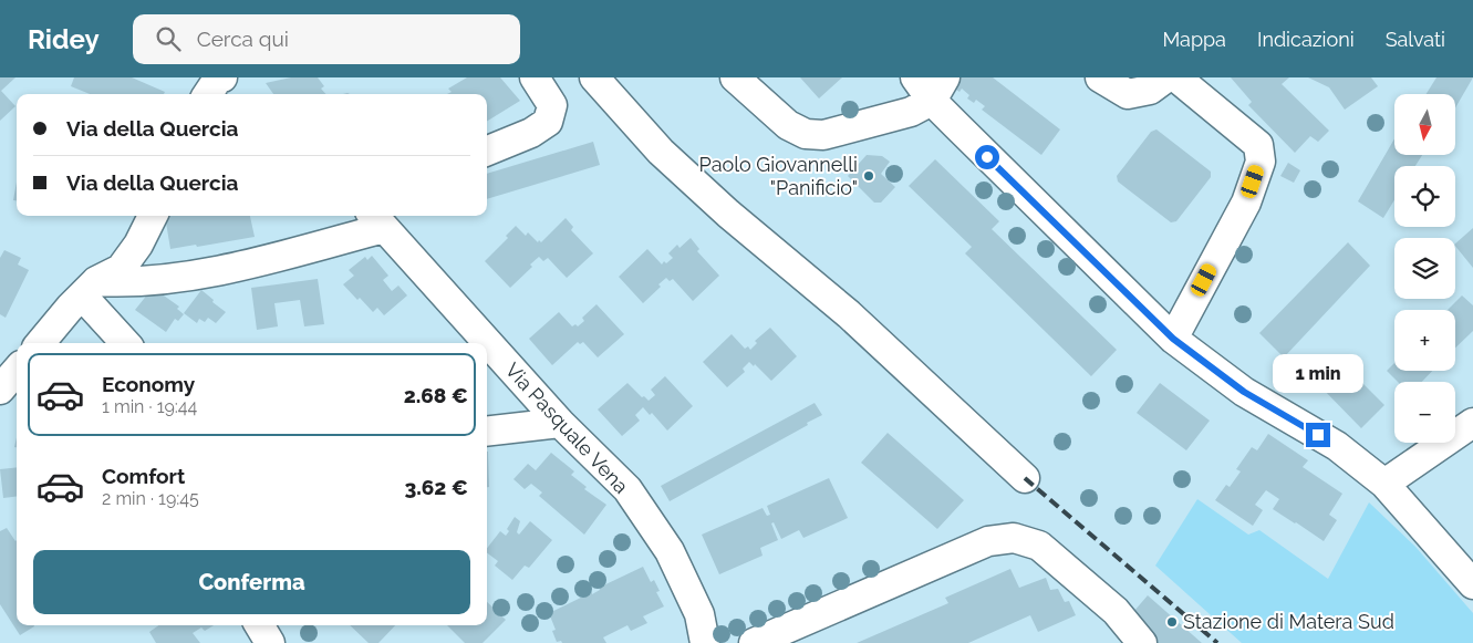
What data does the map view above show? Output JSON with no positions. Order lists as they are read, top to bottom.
{
  "streets": {
    "street": ["Via Pasquale Vena"]
  },
  "places": ["Paolo Giovannelli \"Panificio\"", "Stazione di Matera Sud"],
  "north": "bottom",
  "page": {
    "header": "Ridey",
    "search": "Cerca qui",
    "nav": ["Mappa", "Indicazioni", "Salvati"],
    "map_buttons": ["+", "−"],
    "banner": ["Via della Quercia", "Via della Quercia"],
    "list": [
      {
        "name": "Economy",
        "note": "1 min · 19:44",
        "value": "2.68 €"
      },
      {
        "name": "Comfort",
        "note": "2 min · 19:45",
        "value": "3.62 €"
      }
    ],
    "bubble": "1 min",
    "buttons": "Conferma"
  }
}
